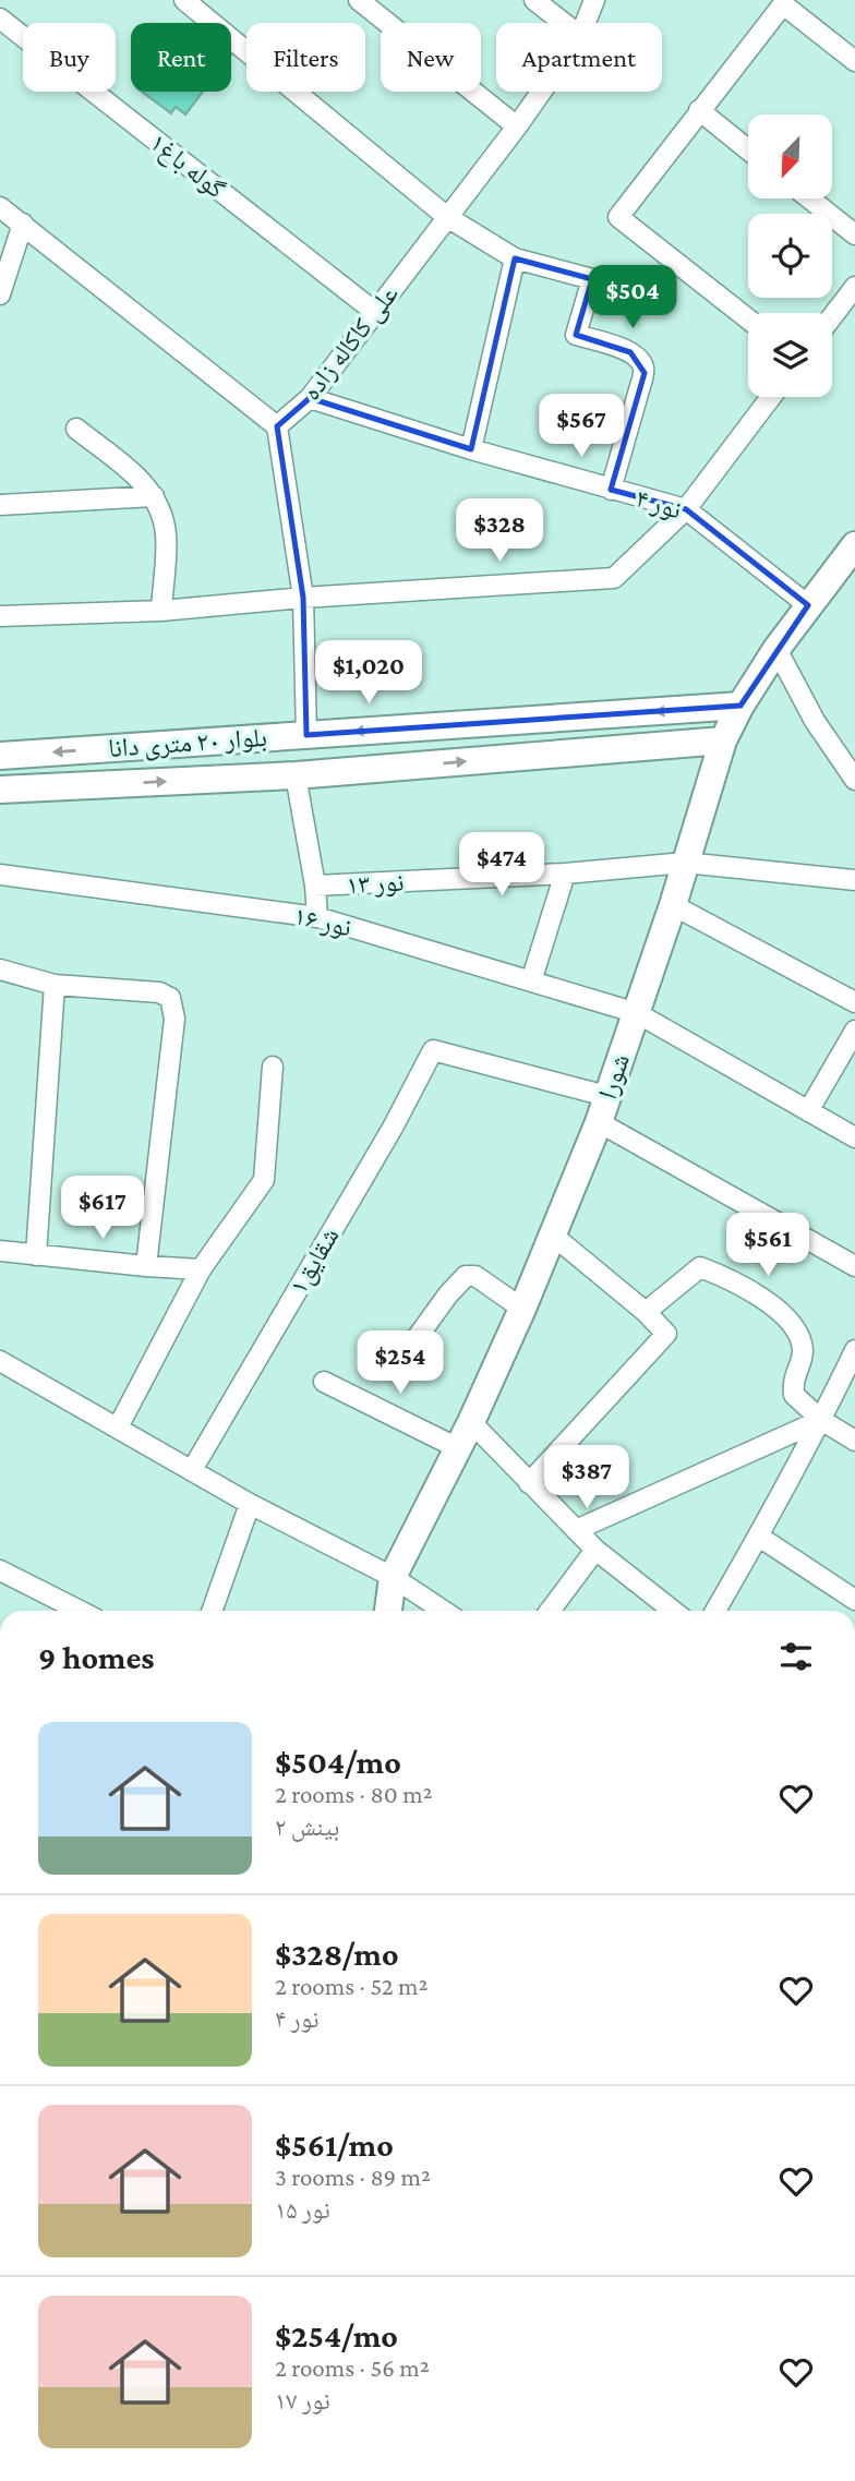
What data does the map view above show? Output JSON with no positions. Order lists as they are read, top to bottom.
{
  "streets": {
    "street": [
      "گوله باغ۱",
      "علی کاکاله زاده",
      "نور ۴",
      "بلوار ۲۰ متری دانا",
      "نور ۱۳",
      "نور ۱۶",
      "شورا",
      "شقایق۱"
    ]
  },
  "crossings": [
    ["گوله باغ۱", "علی کاکاله زاده"],
    ["علی کاکاله زاده", "نور ۴"],
    ["نور ۴", "شورا"],
    ["بلوار ۲۰ متری دانا", "نور ۱۳"],
    ["بلوار ۲۰ متری دانا", "شورا"],
    ["نور ۱۳", "شورا"],
    ["نور ۱۶", "شورا"],
    ["شورا", "شقایق۱"]
  ],
  "north": "bottom left",
  "page": {
    "chip": [
      "Buy",
      "Rent",
      "Filters",
      "New",
      "Apartment"
    ],
    "price": [
      "$504",
      "$567",
      "$328",
      "$1,020",
      "$474",
      "$617",
      "$561",
      "$254",
      "$387"
    ],
    "heading": "9 homes",
    "list": [
      {
        "name": "$504/mo",
        "note": "2 rooms · 80 m² · بینش ۲"
      },
      {
        "name": "$328/mo",
        "note": "2 rooms · 52 m² · نور ۴"
      },
      {
        "name": "$561/mo",
        "note": "3 rooms · 89 m² · نور ۱۵"
      },
      {
        "name": "$254/mo",
        "note": "2 rooms · 56 m² · نور ۱۷"
      }
    ]
  }
}
